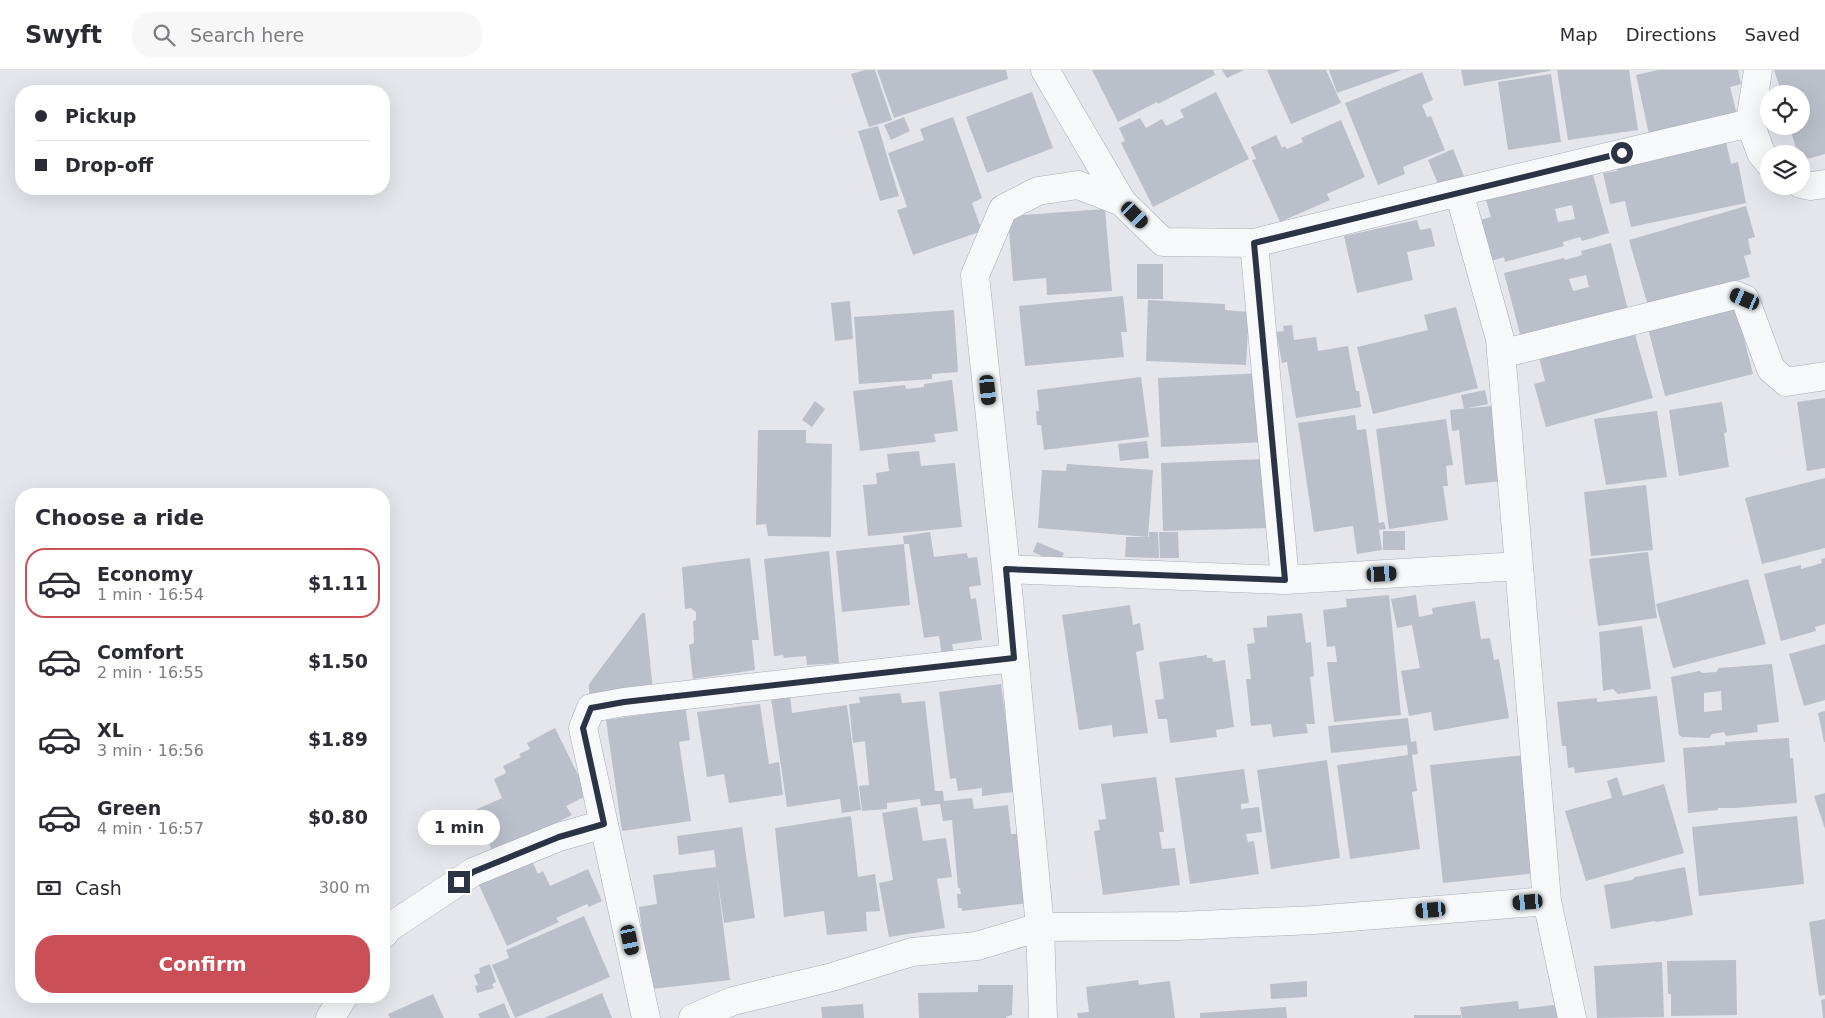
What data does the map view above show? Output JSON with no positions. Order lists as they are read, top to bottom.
{
  "page": {
    "header": "Swyft",
    "search": "Search here",
    "nav": ["Map", "Directions", "Saved"],
    "banner": ["Pickup", "Drop-off"],
    "heading": "Choose a ride",
    "list": [
      {
        "name": "Economy",
        "note": "1 min · 16:54",
        "value": "$1.11"
      },
      {
        "name": "Comfort",
        "note": "2 min · 16:55",
        "value": "$1.50"
      },
      {
        "name": "XL",
        "note": "3 min · 16:56",
        "value": "$1.89"
      },
      {
        "name": "Green",
        "note": "4 min · 16:57",
        "value": "$0.80"
      }
    ],
    "bubble": "1 min",
    "pay": ["Cash", "300 m"],
    "buttons": "Confirm"
  }
}
